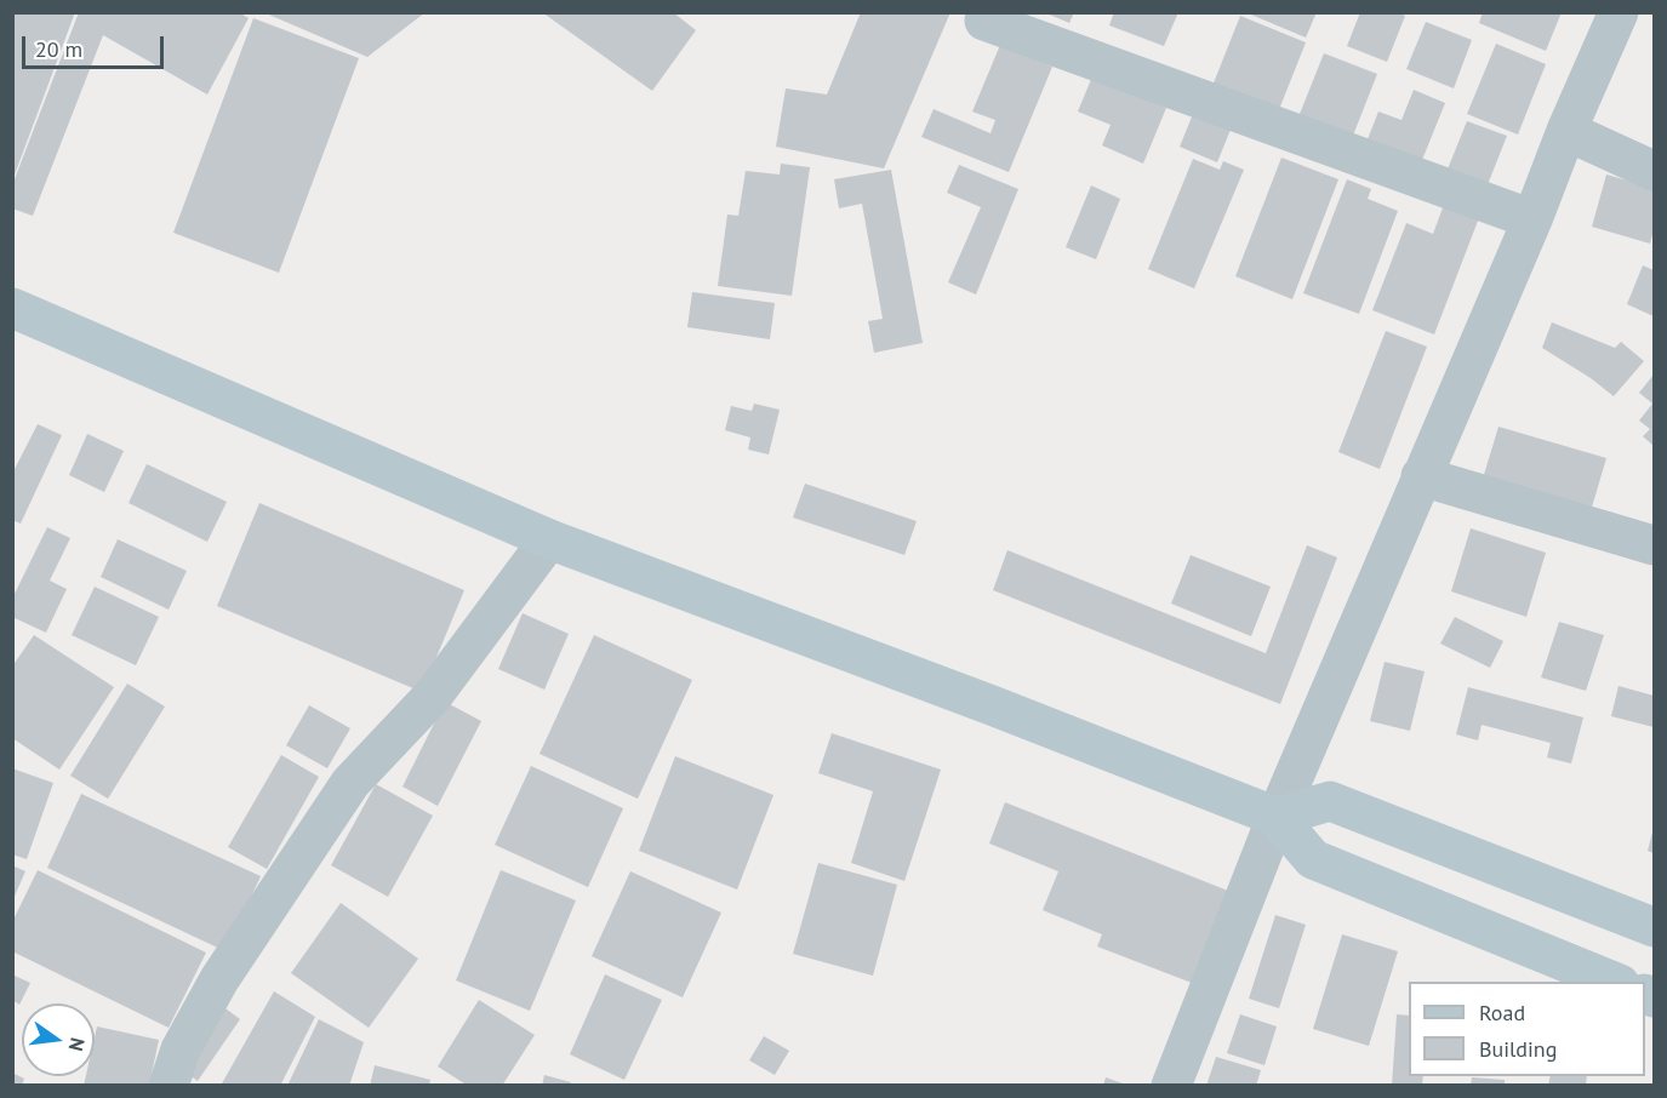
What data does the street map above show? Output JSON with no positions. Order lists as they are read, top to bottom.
{
  "legend": ["Road", "Building"],
  "scale_bar": "20 m",
  "north": "right"
}
